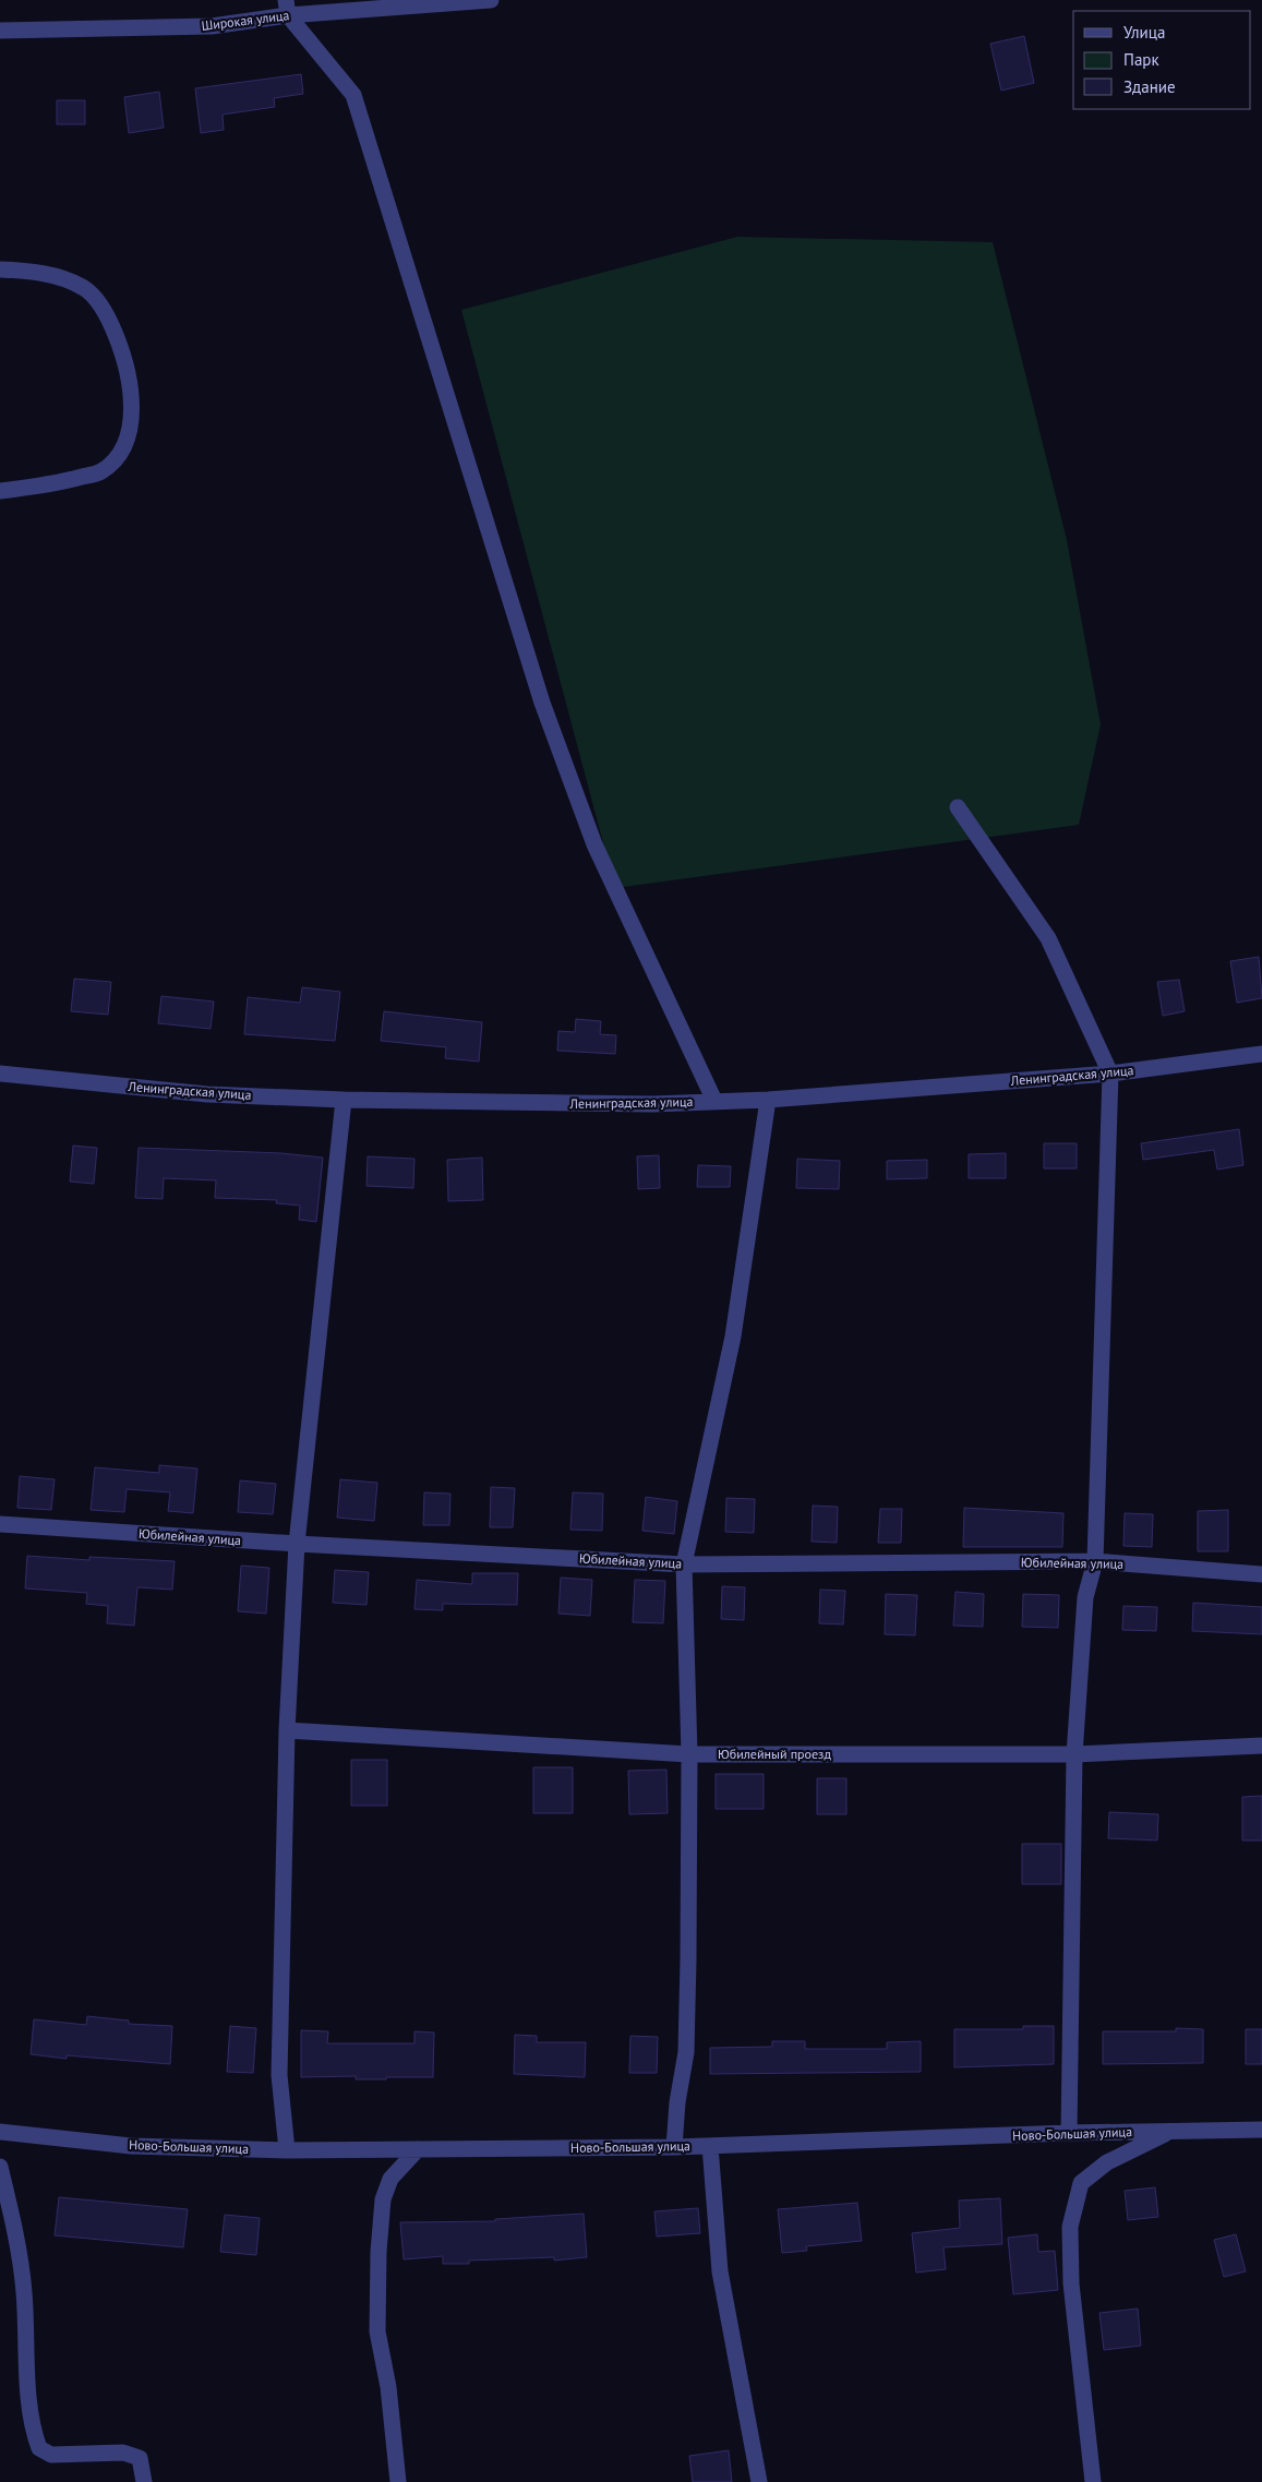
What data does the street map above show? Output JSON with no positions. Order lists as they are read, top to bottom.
{
  "streets": {
    "street": [
      "Широкая улица",
      "Ленинградская улица",
      "Юбилейная улица",
      "Юбилейный проезд",
      "Ново-Большая улица"
    ]
  },
  "legend": ["Улица", "Парк", "Здание"]
}
